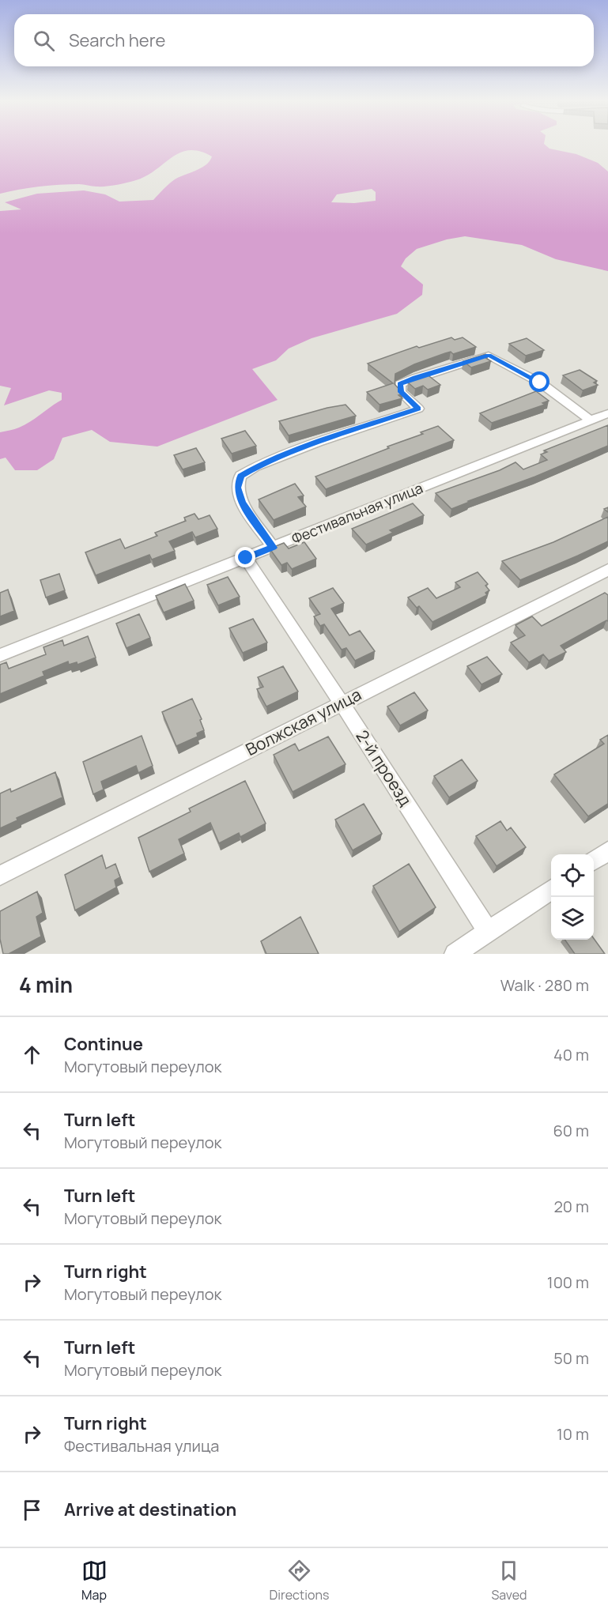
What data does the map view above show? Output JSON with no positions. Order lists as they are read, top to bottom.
{
  "streets": {
    "street": ["Фестивальная улица", "Волжская улица", "2-й проезд"]
  },
  "crossings": [
    ["Фестивальная улица", "2-й проезд"],
    ["Волжская улица", "2-й проезд"]
  ],
  "page": {
    "search": "Search here",
    "heading": ["4 min", "Walk · 280 m"],
    "list": [
      ["Continue", "Могутовый переулок", "40 m"],
      ["Turn left", "Могутовый переулок", "60 m"],
      ["Turn left", "Могутовый переулок", "20 m"],
      ["Turn right", "Могутовый переулок", "100 m"],
      ["Turn left", "Могутовый переулок", "50 m"],
      ["Turn right", "Фестивальная улица", "10 m"],
      "Arrive at destination"
    ],
    "nav": ["Map", "Directions", "Saved"]
  }
}
